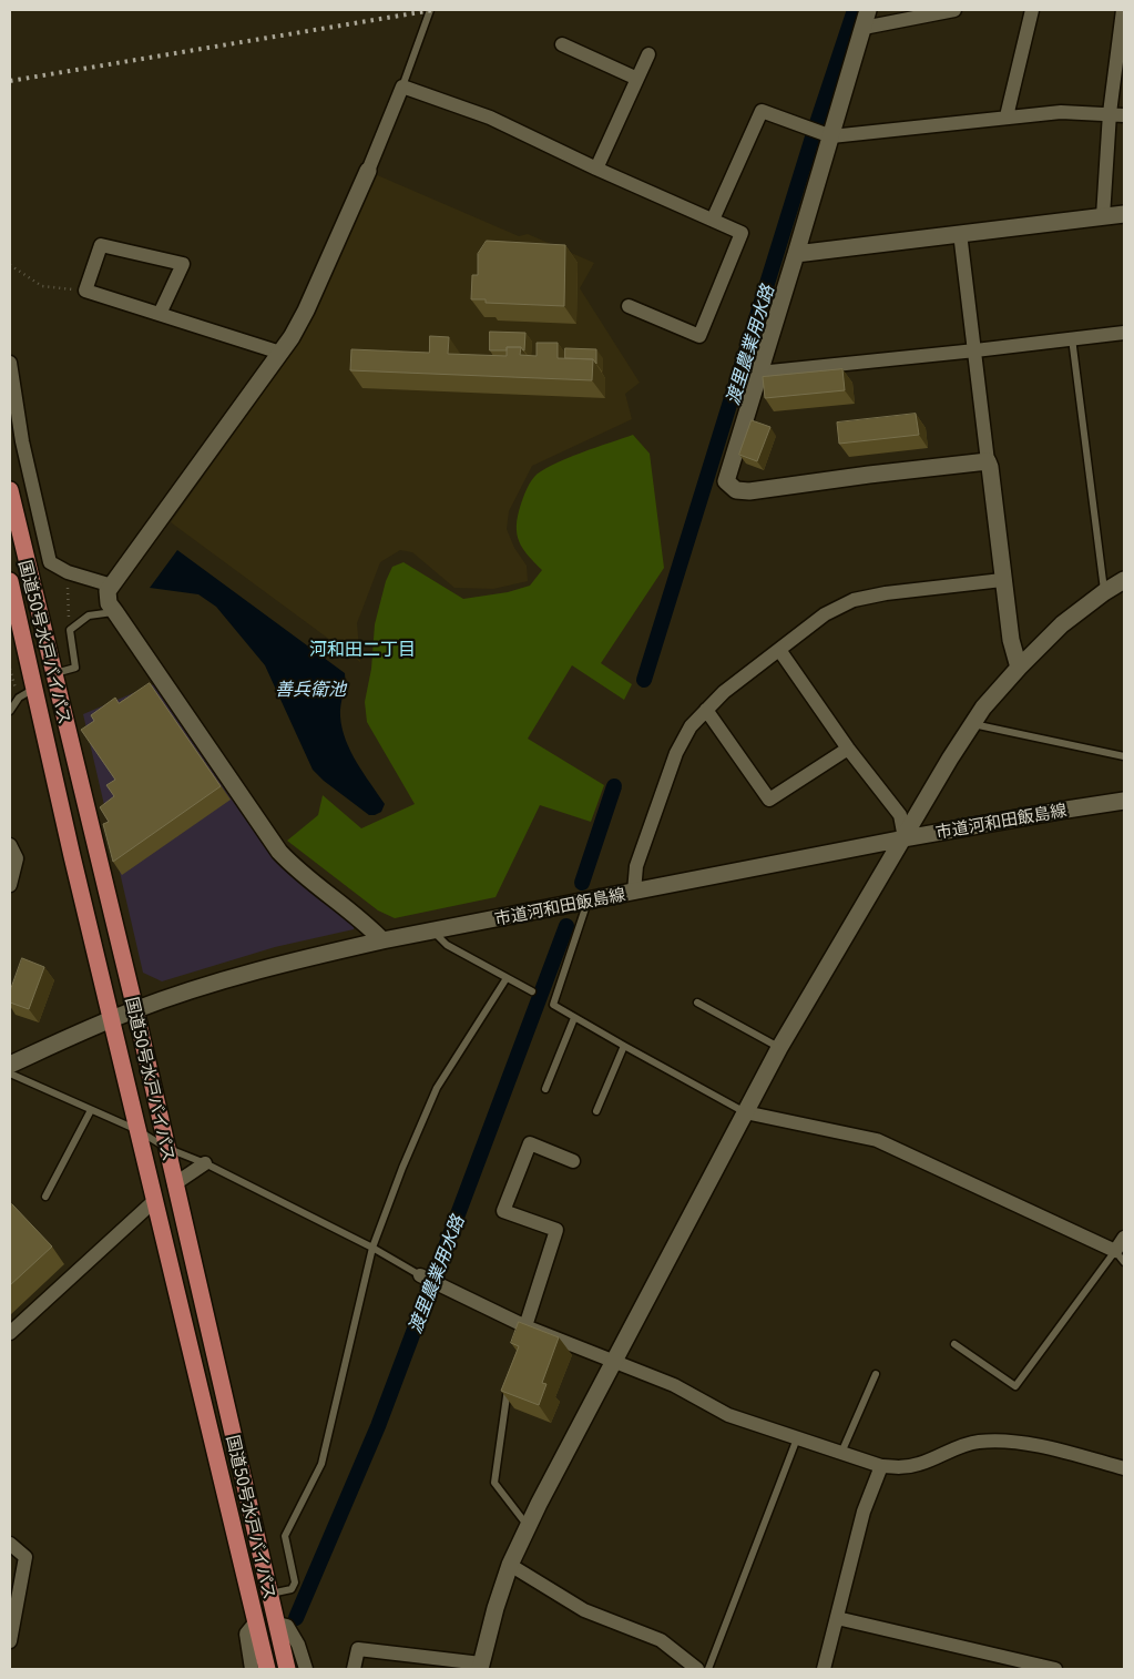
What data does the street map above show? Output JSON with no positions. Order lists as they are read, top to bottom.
{
  "streets": {
    "highway": ["国道50号水戸バイパス"],
    "street": ["市道河和田飯島線"]
  },
  "crossings": [
    ["国道50号水戸バイパス", "市道河和田飯島線"]
  ],
  "districts": ["河和田二丁目"],
  "water": ["渡里農業用水路", "善兵衛池"]
}
